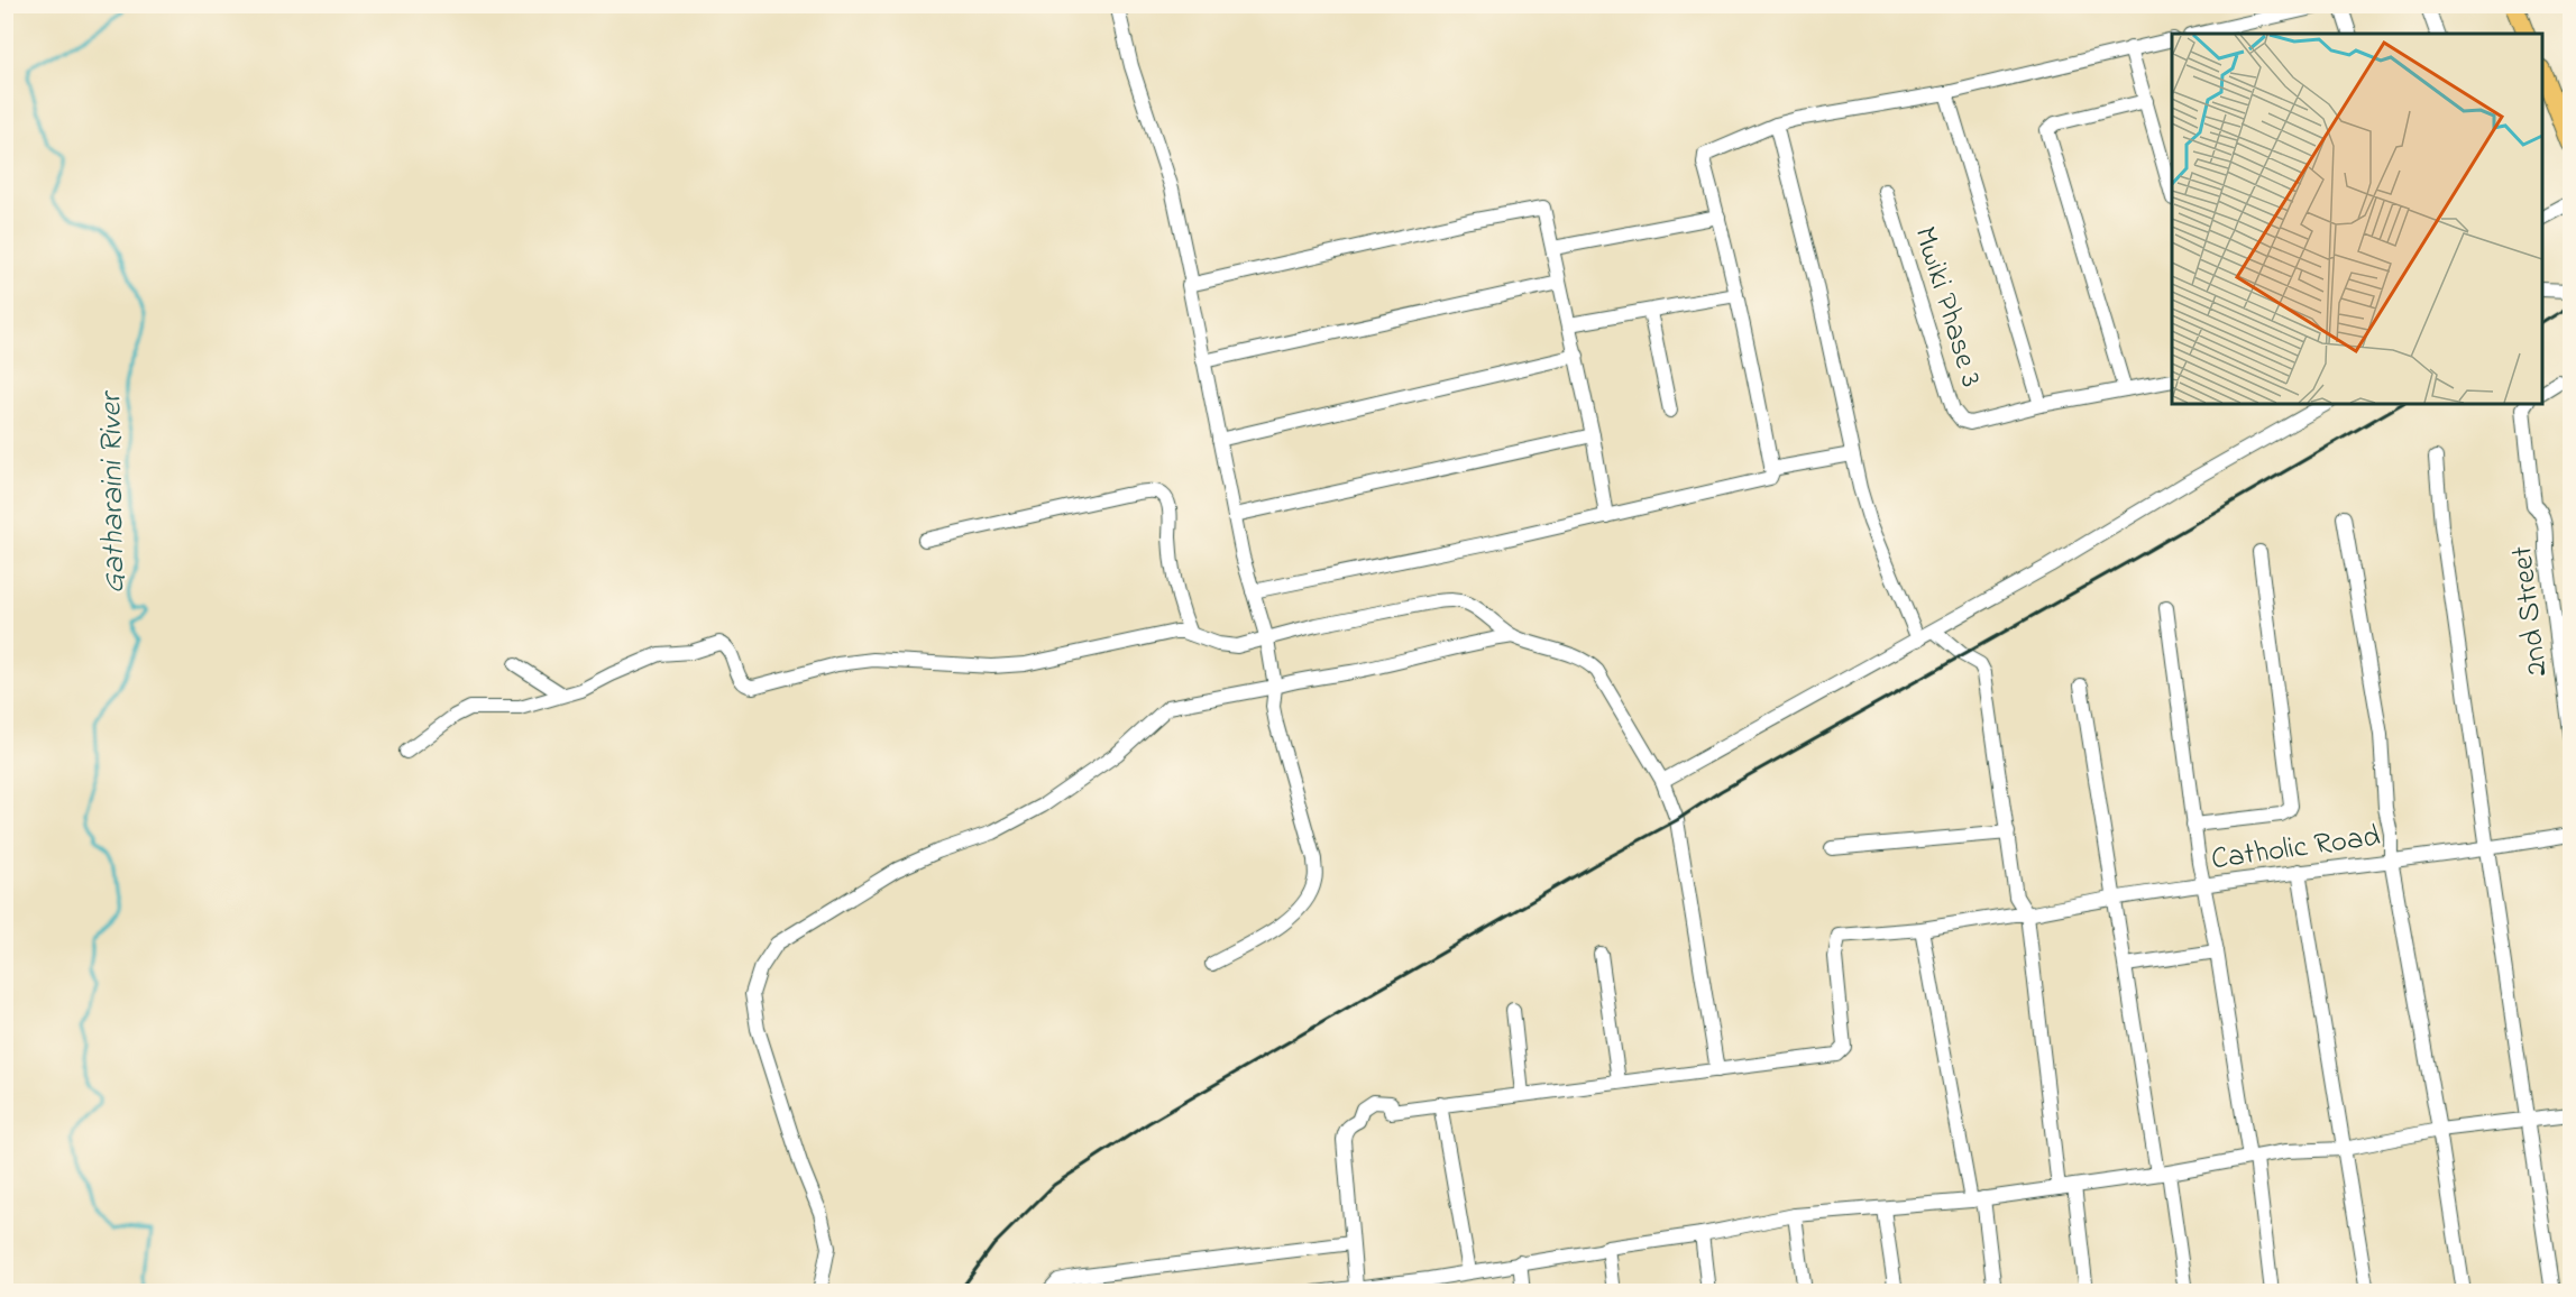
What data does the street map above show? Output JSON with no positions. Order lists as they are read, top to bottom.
{
  "streets": {
    "street": ["Mwiki Phase 3", "2nd Street", "Catholic Road"]
  },
  "water": ["Gatharaini River"]
}
